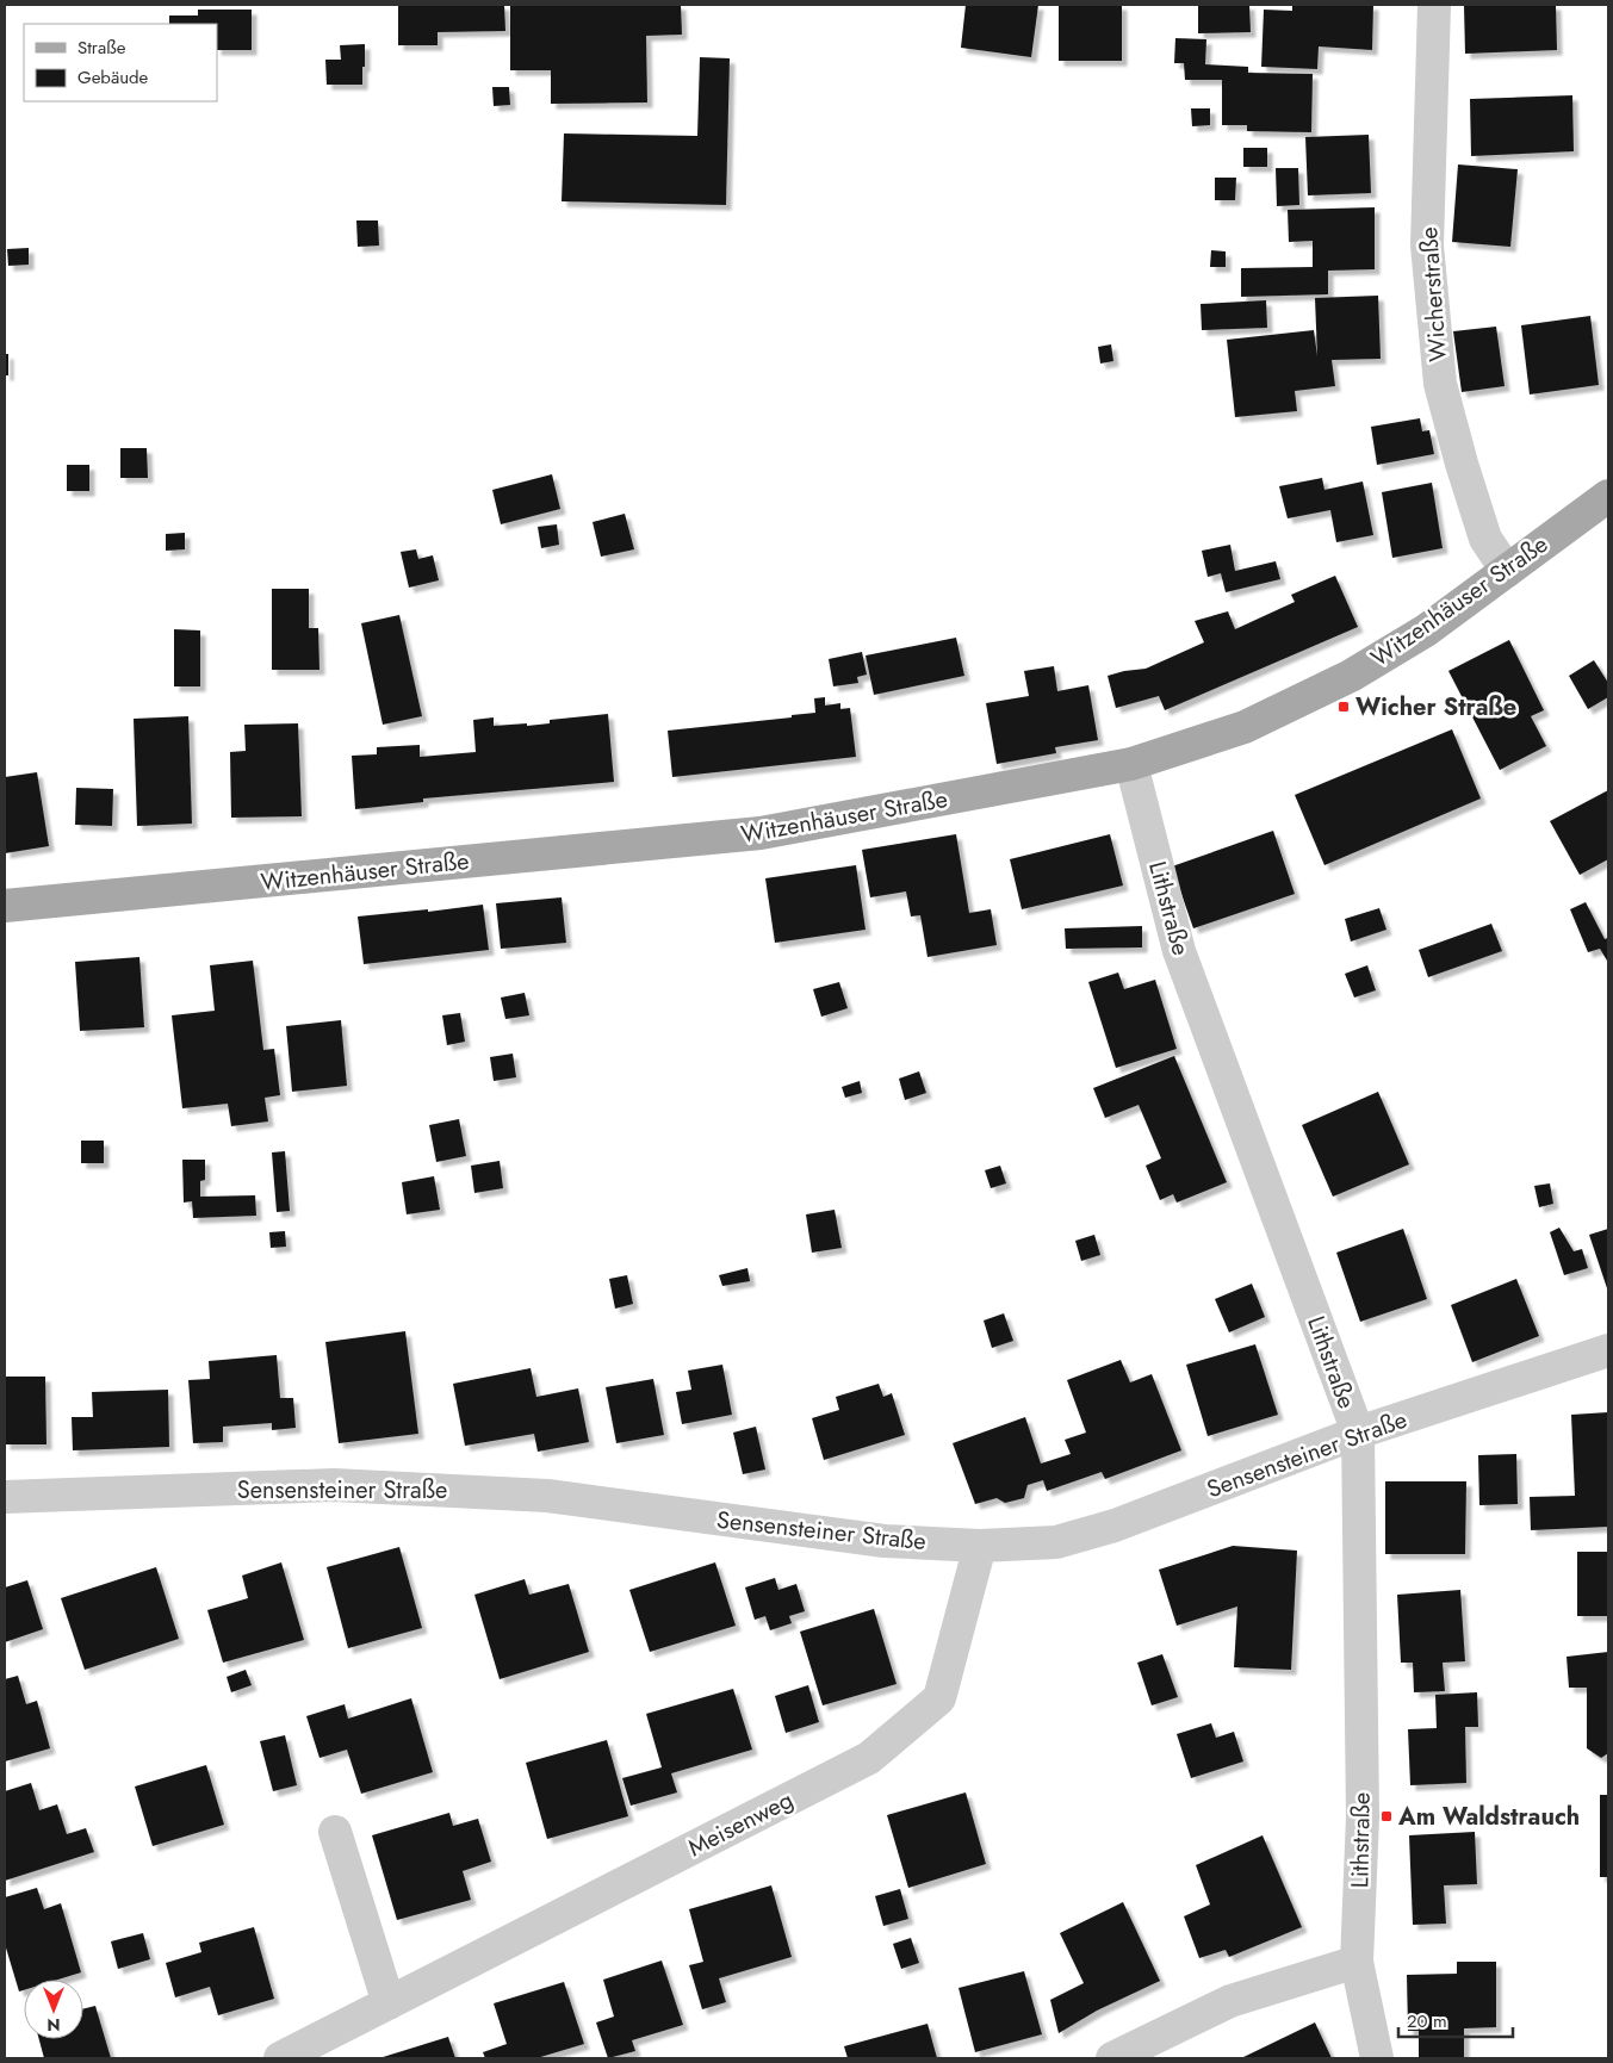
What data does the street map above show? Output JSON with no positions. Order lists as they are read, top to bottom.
{
  "streets": {
    "main road": ["Witzenhäuser Straße"],
    "street": [
      "Wicherstraße",
      "Lithstraße",
      "Sensensteiner Straße",
      "Meisenweg"
    ]
  },
  "crossings": [
    ["Wicherstraße", "Witzenhäuser Straße"],
    ["Witzenhäuser Straße", "Lithstraße"],
    ["Lithstraße", "Sensensteiner Straße"],
    ["Sensensteiner Straße", "Meisenweg"]
  ],
  "places": {
    "transit": ["Wicher Straße", "Am Waldstrauch"]
  },
  "legend": ["Straße", "Gebäude"],
  "scale_bar": "20 m",
  "north": "bottom"
}
